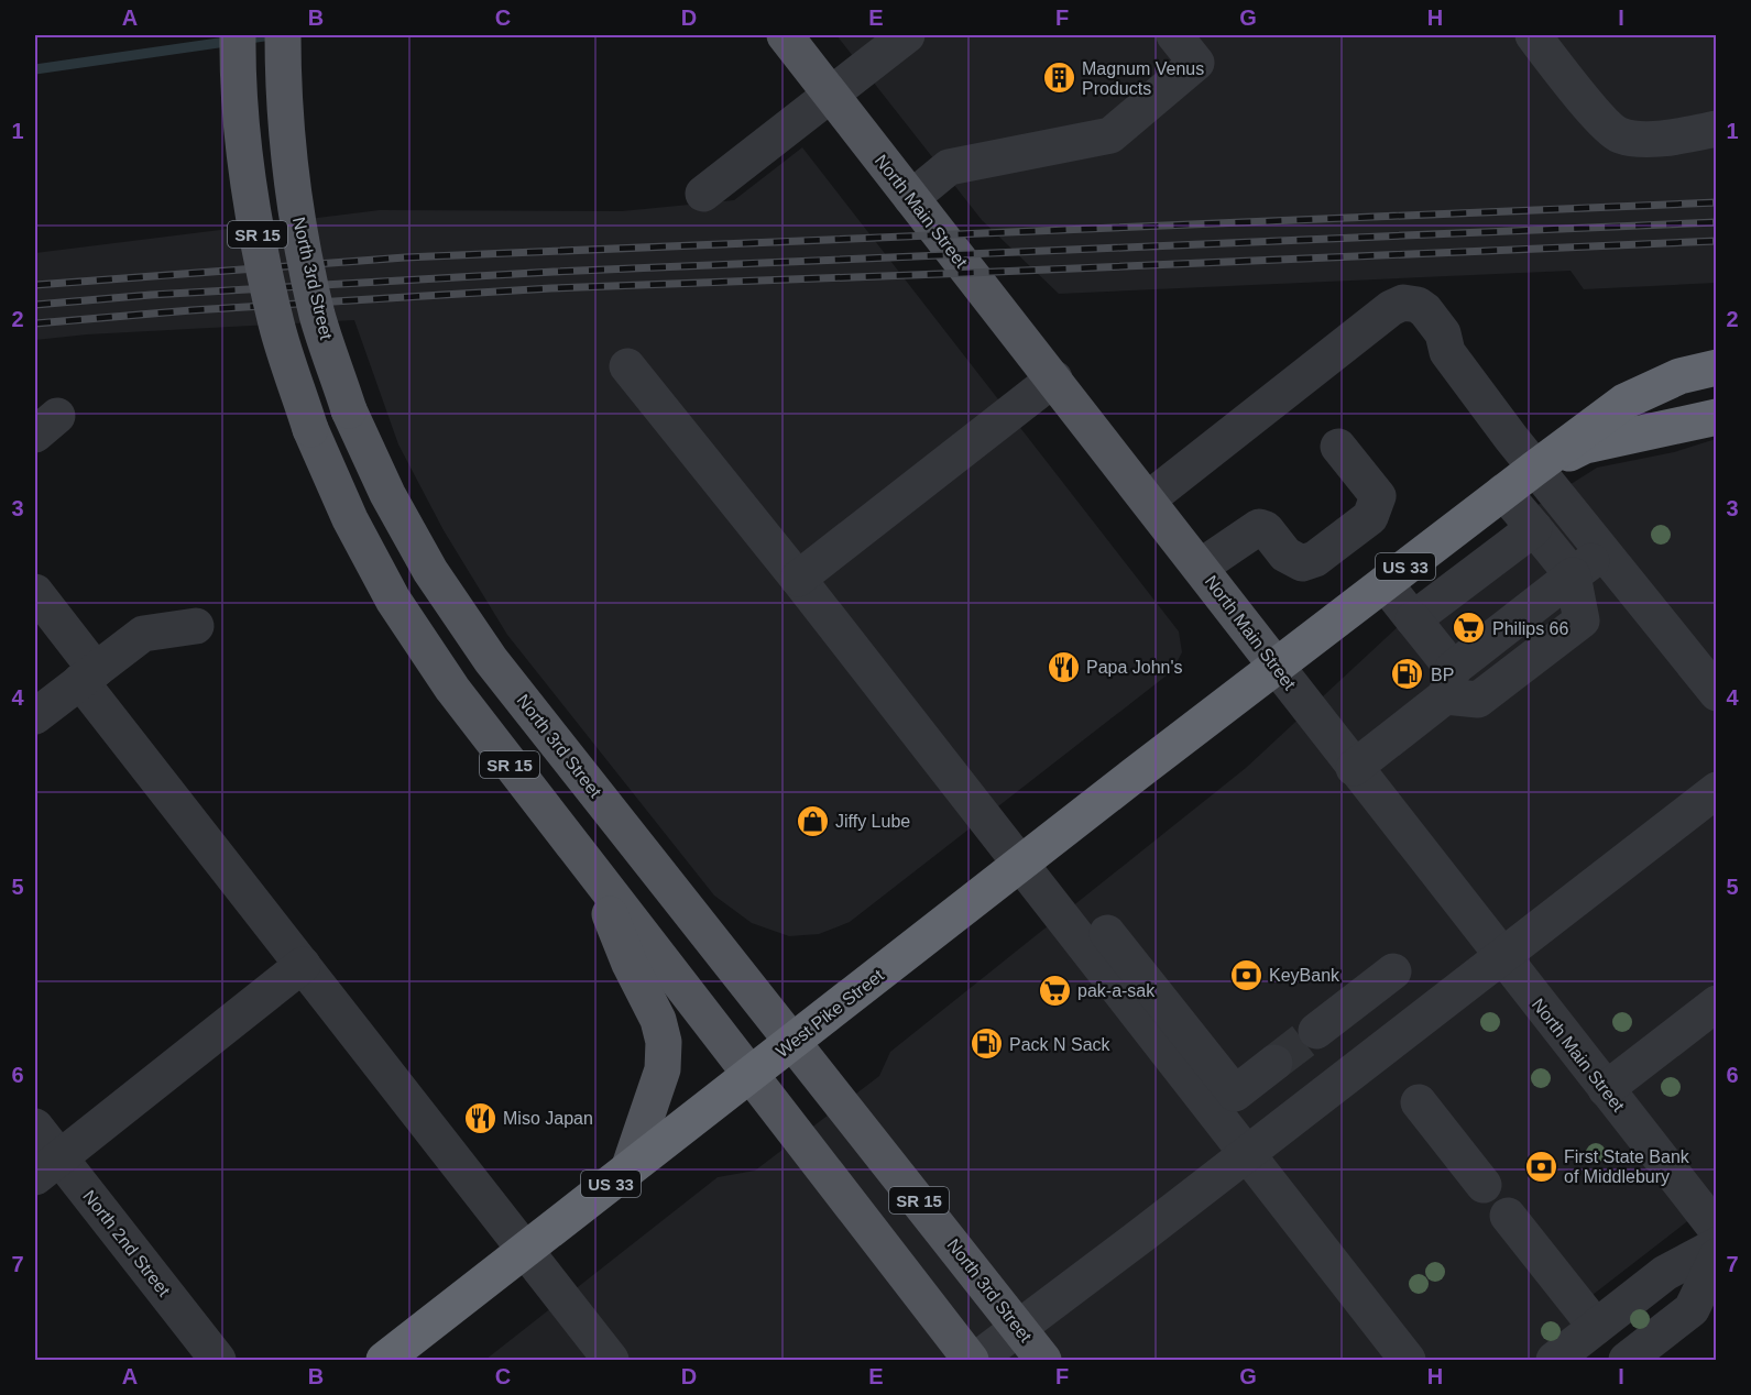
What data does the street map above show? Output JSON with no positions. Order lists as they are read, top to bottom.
{
  "streets": {
    "highway": ["US 33", "West Pike Street"],
    "main road": ["North Main Street", "SR 15", "North 3rd Street"],
    "street": ["North 2nd Street"]
  },
  "crossings": [
    ["North Main Street", "US 33"],
    ["North Main Street", "West Pike Street"],
    ["SR 15", "West Pike Street"],
    ["North 3rd Street", "West Pike Street"],
    ["US 33", "West Pike Street"]
  ],
  "places": {
    "building": ["Magnum Venus Products"],
    "supermarket": ["Philips 66", "pak-a-sak"],
    "restaurant": ["Papa John's", "Miso Japan"],
    "fuel station": ["BP", "Pack N Sack"],
    "shop": ["Jiffy Lube"],
    "bank": ["KeyBank", "First State Bank of Middlebury"]
  },
  "grid": {
    "columns": [
      "A",
      "B",
      "C",
      "D",
      "E",
      "F",
      "G",
      "H",
      "I"
    ],
    "rows": [
      "1",
      "2",
      "3",
      "4",
      "5",
      "6",
      "7"
    ]
  }
}
